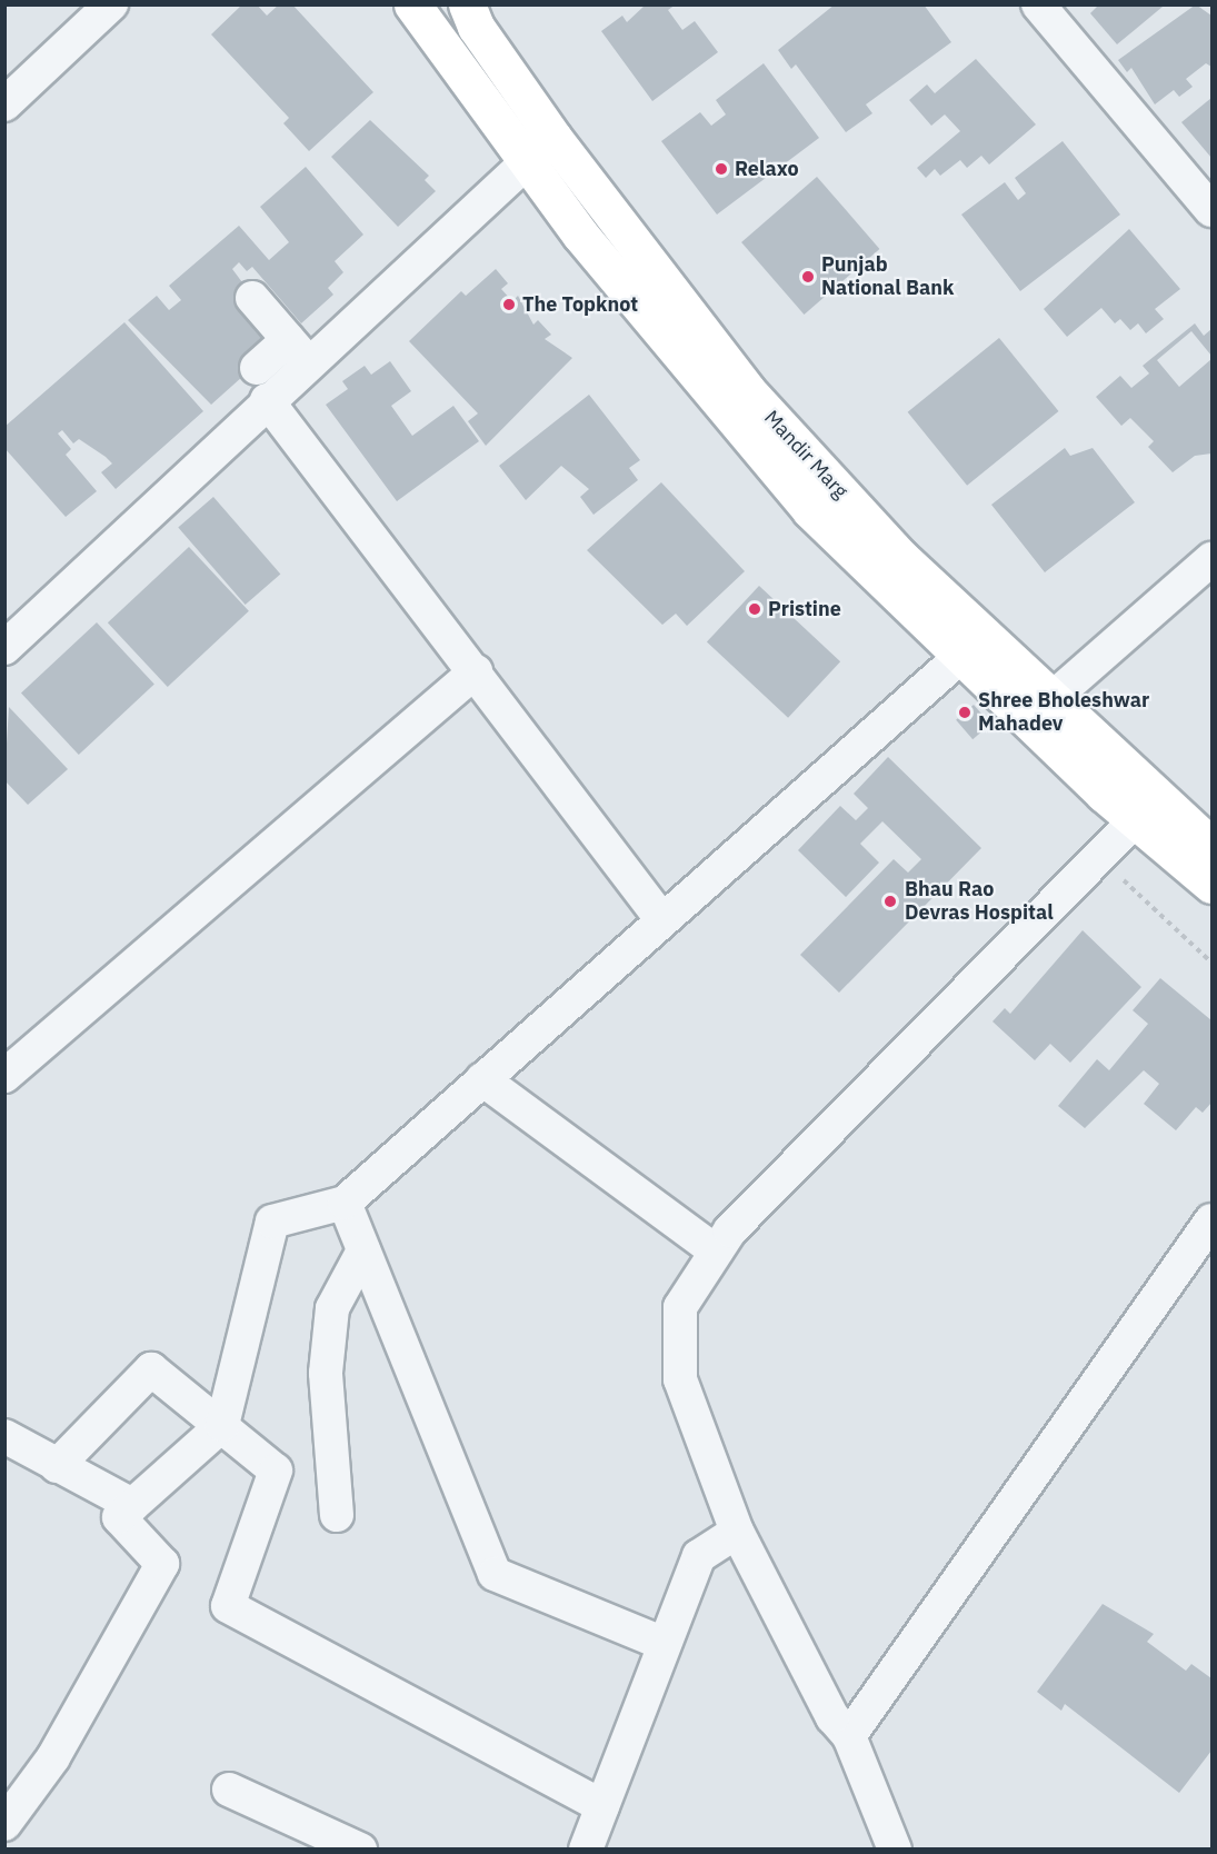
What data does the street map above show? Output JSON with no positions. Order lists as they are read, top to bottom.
{
  "streets": {
    "main road": ["Mandir Marg"]
  },
  "places": [
    "Relaxo",
    "Punjab National Bank",
    "The Topknot",
    "Pristine",
    "Shree Bholeshwar Mahadev",
    "Bhau Rao Devras Hospital"
  ]
}
